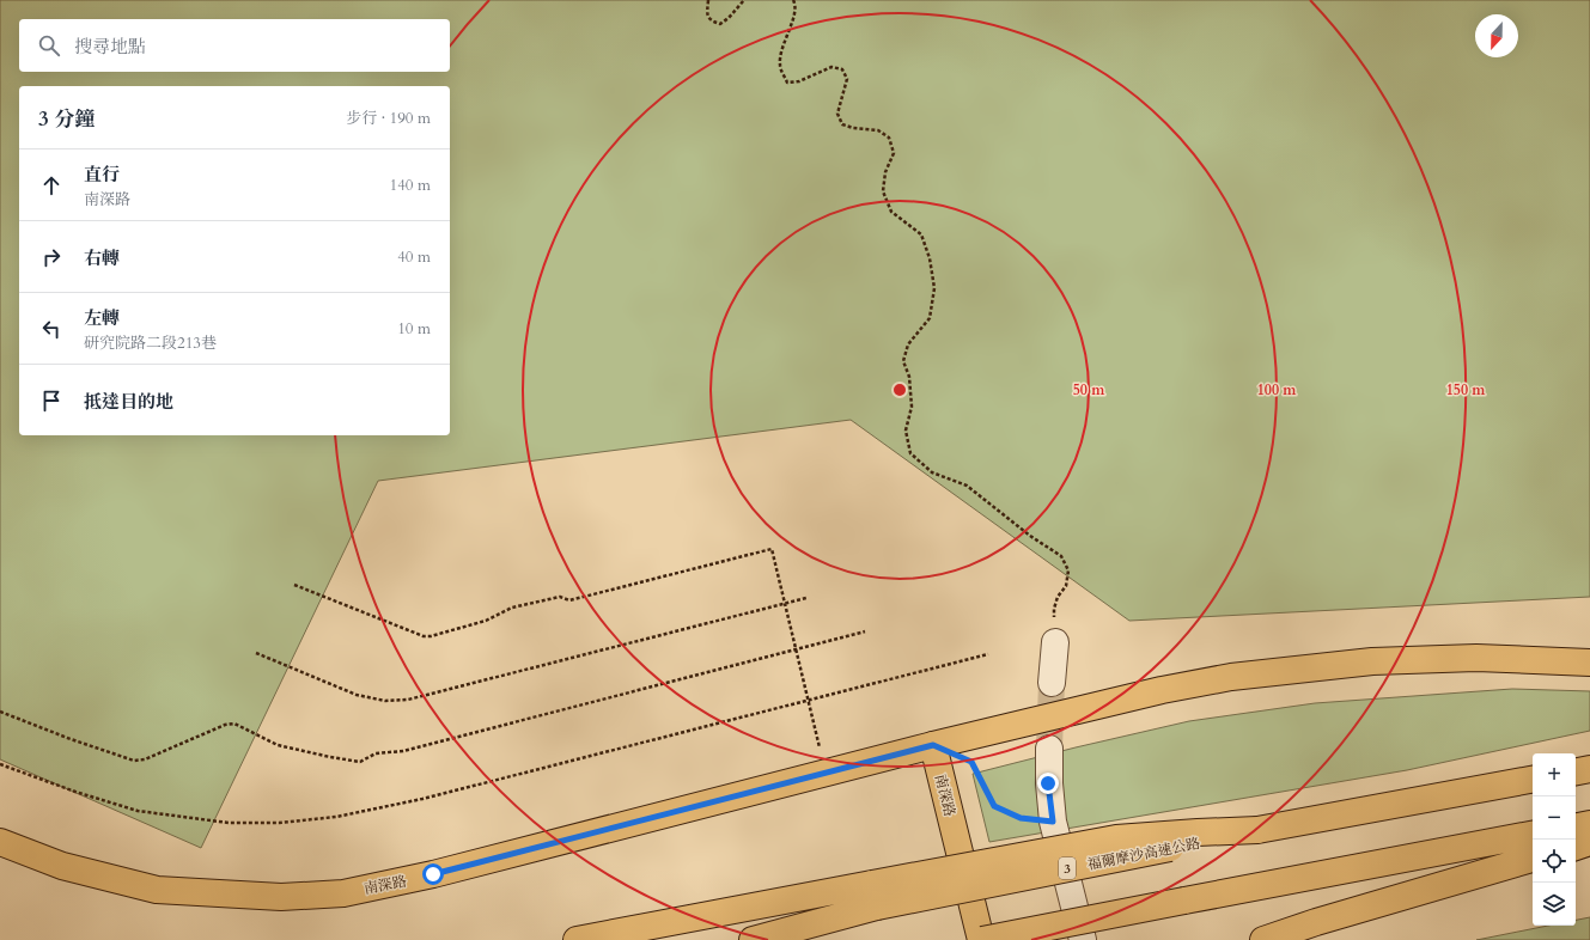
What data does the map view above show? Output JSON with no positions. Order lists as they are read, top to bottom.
{
  "streets": {
    "main road": ["南深路"]
  },
  "north": "bottom",
  "page": {
    "search": "搜尋地點",
    "heading": ["3 分鐘", "步行 · 190 m"],
    "list": [
      ["直行", "南深路", "140 m"],
      ["右轉", "40 m"],
      ["左轉", "研究院路二段213巷", "10 m"],
      "抵達目的地"
    ],
    "map_buttons": ["+", "−"]
  },
  "rings": ["50 m", "100 m", "150 m"]
}
